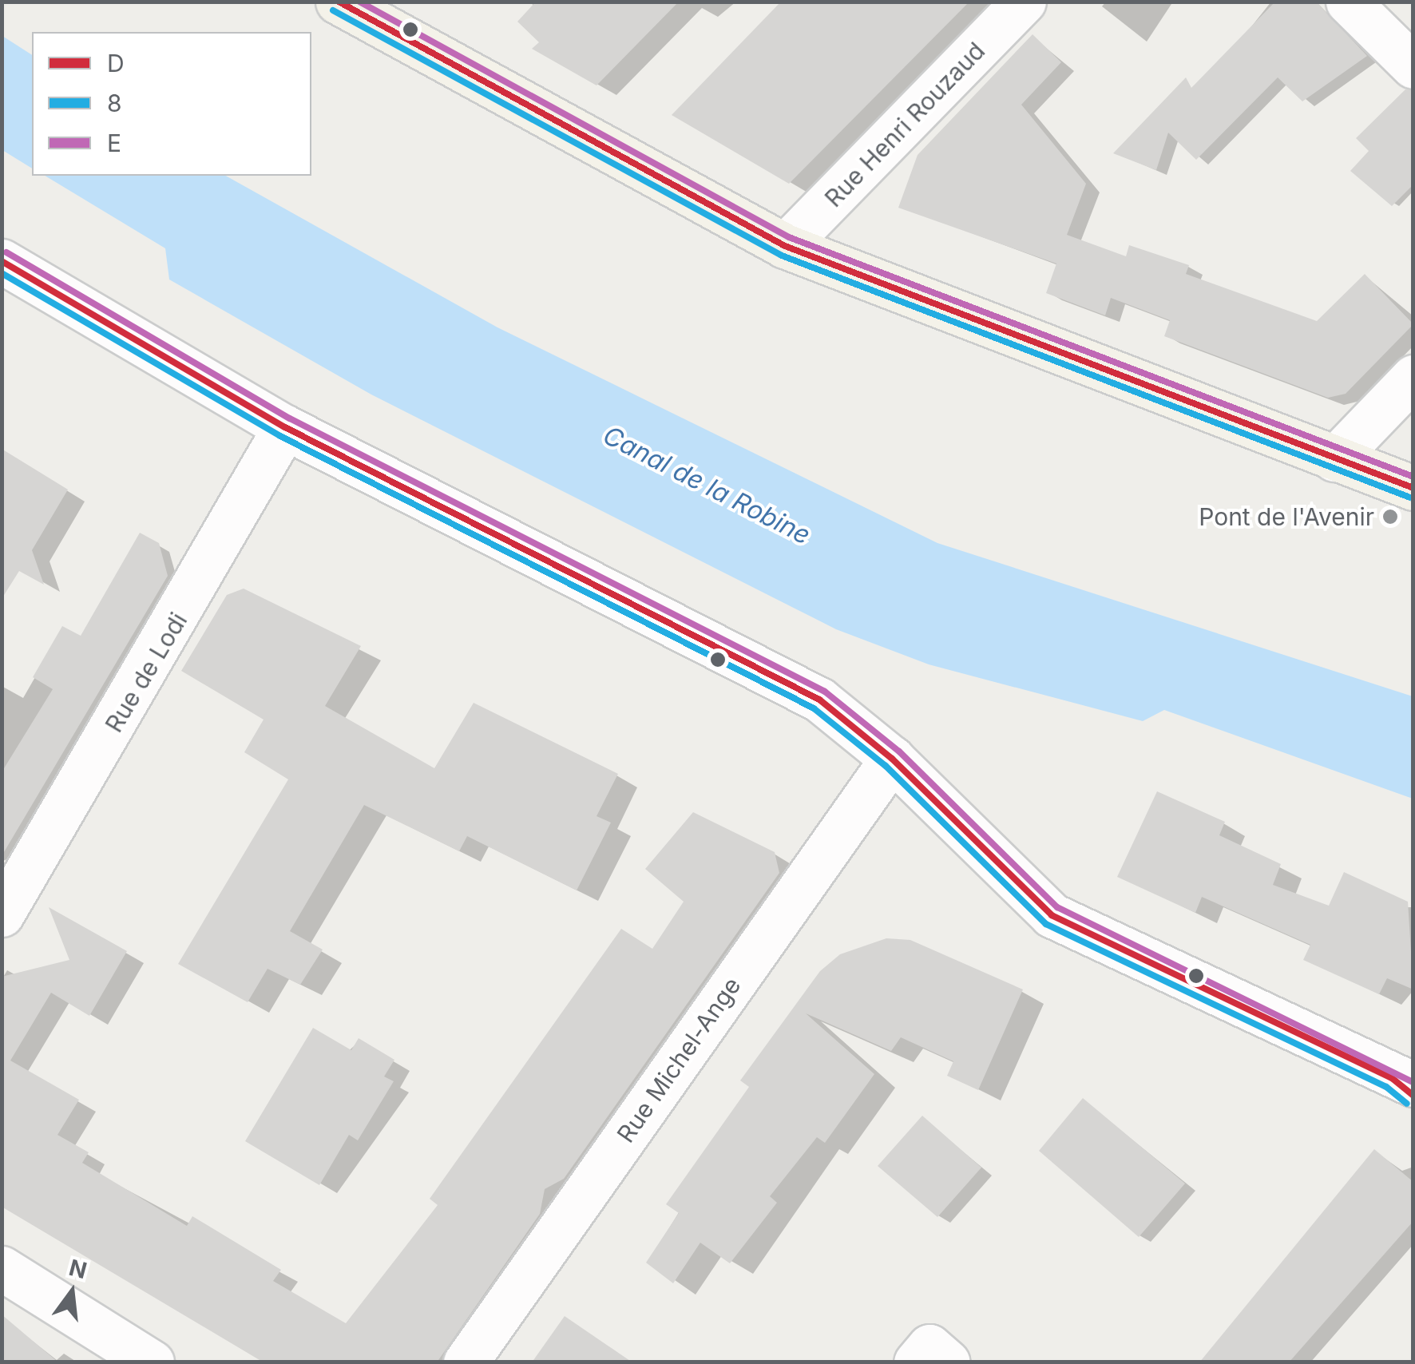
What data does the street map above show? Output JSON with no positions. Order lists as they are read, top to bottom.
{
  "streets": {
    "street": ["Rue Henri Rouzaud", "Rue de Lodi", "Rue Michel-Ange"]
  },
  "water": ["Canal de la Robine"],
  "places": ["Pont de l'Avenir"],
  "lines": ["transit line D", "transit line E", "transit line 8"],
  "legend": ["D", "8", "E"],
  "north": "top"
}
